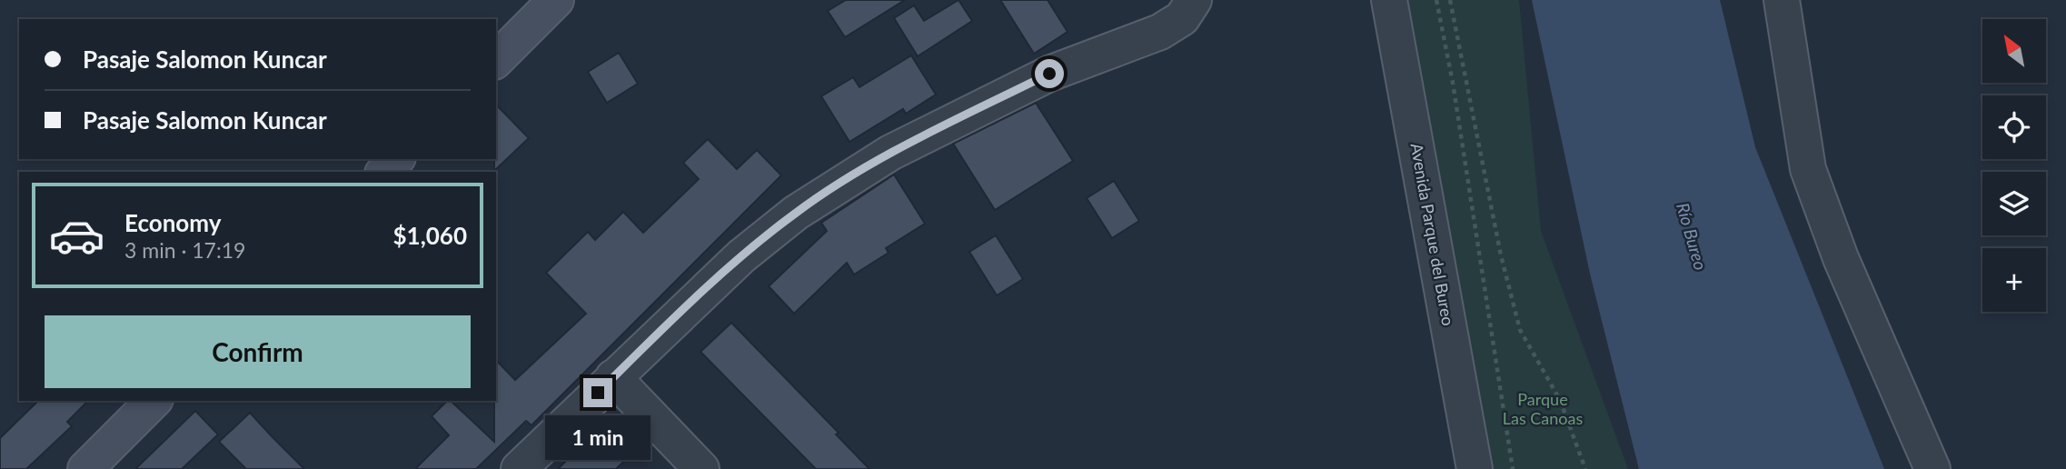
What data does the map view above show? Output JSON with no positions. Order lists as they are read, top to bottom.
{
  "streets": {
    "street": ["Avenida Parque del Bureo"]
  },
  "water": ["Río Bureo"],
  "parks": ["Parque Las Canoas"],
  "north": "top left",
  "page": {
    "map_buttons": "+",
    "banner": ["Pasaje Salomon Kuncar", "Pasaje Salomon Kuncar"],
    "list": [
      {
        "name": "Economy",
        "note": "3 min · 17:19",
        "value": "$1,060"
      }
    ],
    "buttons": "Confirm",
    "bubble": "1 min"
  }
}
